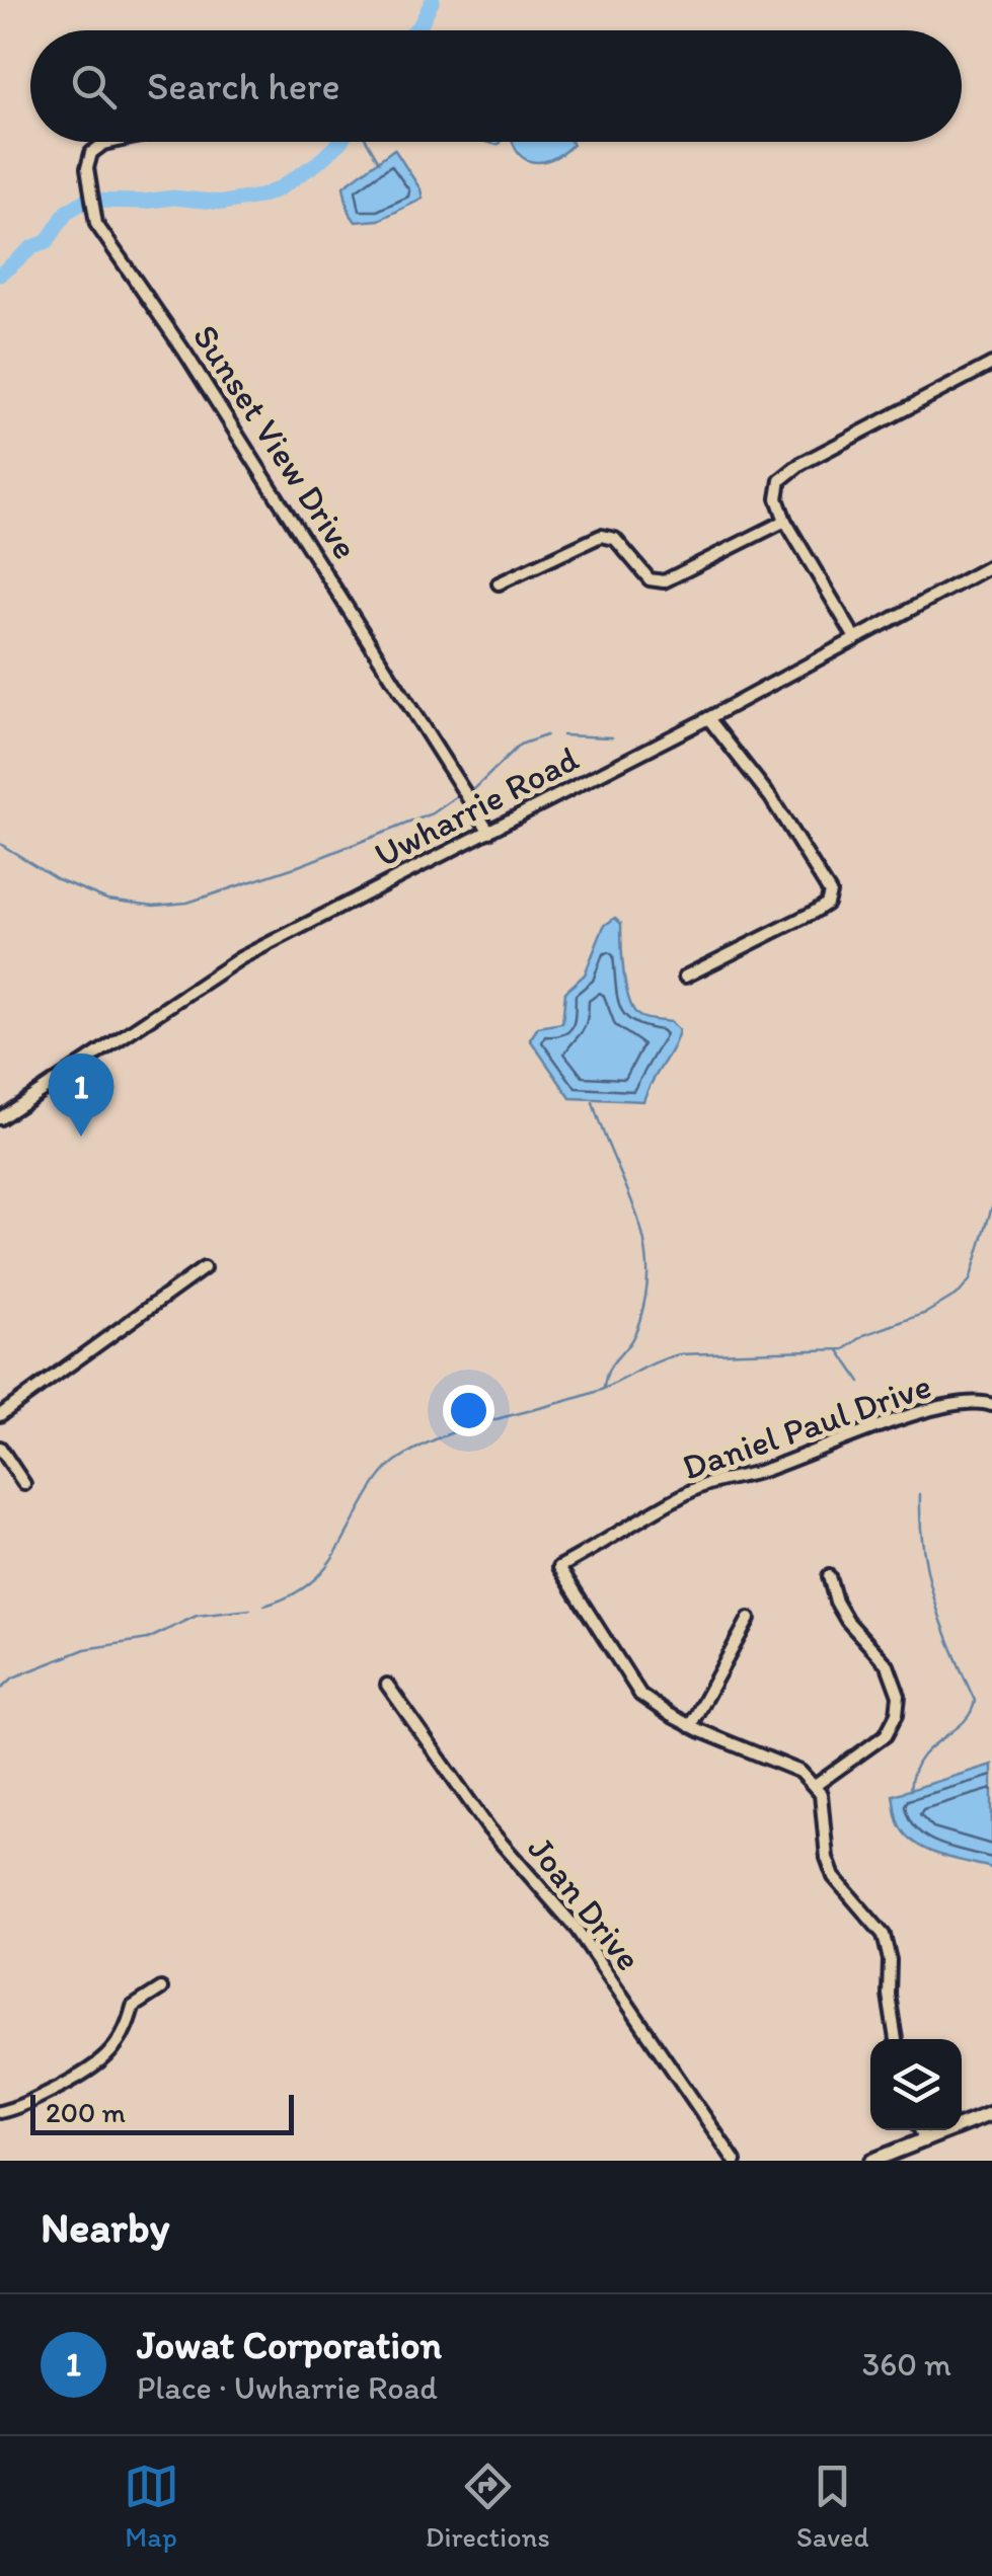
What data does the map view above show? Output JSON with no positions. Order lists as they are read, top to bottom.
{
  "streets": {
    "street": [
      "Sunset View Drive",
      "Uwharrie Road",
      "Daniel Paul Drive",
      "Joan Drive"
    ]
  },
  "crossings": [
    ["Sunset View Drive", "Uwharrie Road"]
  ],
  "scale_bar": "200 m",
  "page": {
    "search": "Search here",
    "pins": "1",
    "scale": "200 m",
    "heading": "Nearby",
    "list": [
      {
        "mark": "1",
        "name": "Jowat Corporation",
        "note": "Place · Uwharrie Road",
        "value": "360 m"
      }
    ],
    "nav": ["Map", "Directions", "Saved"]
  }
}
